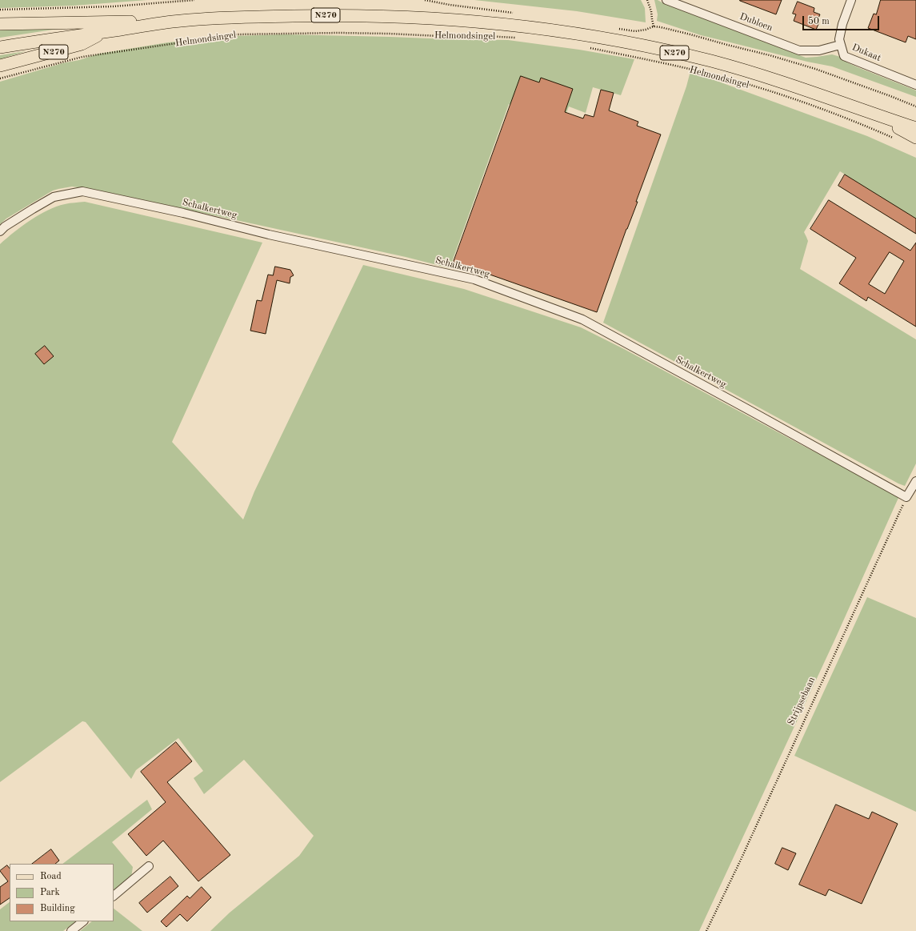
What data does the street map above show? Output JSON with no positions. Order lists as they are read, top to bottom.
{
  "streets": {
    "main road": ["N270", "Helmondsingel"],
    "street": ["Dubloen", "Dukaat", "Schalkertweg"],
    "path": ["Strijpsebaan"]
  },
  "crossings": [
    ["N270", "Helmondsingel"],
    ["Dubloen", "Dukaat"],
    ["Schalkertweg", "Strijpsebaan"]
  ],
  "legend": ["Road", "Park", "Building"],
  "scale_bar": "50 m"
}
